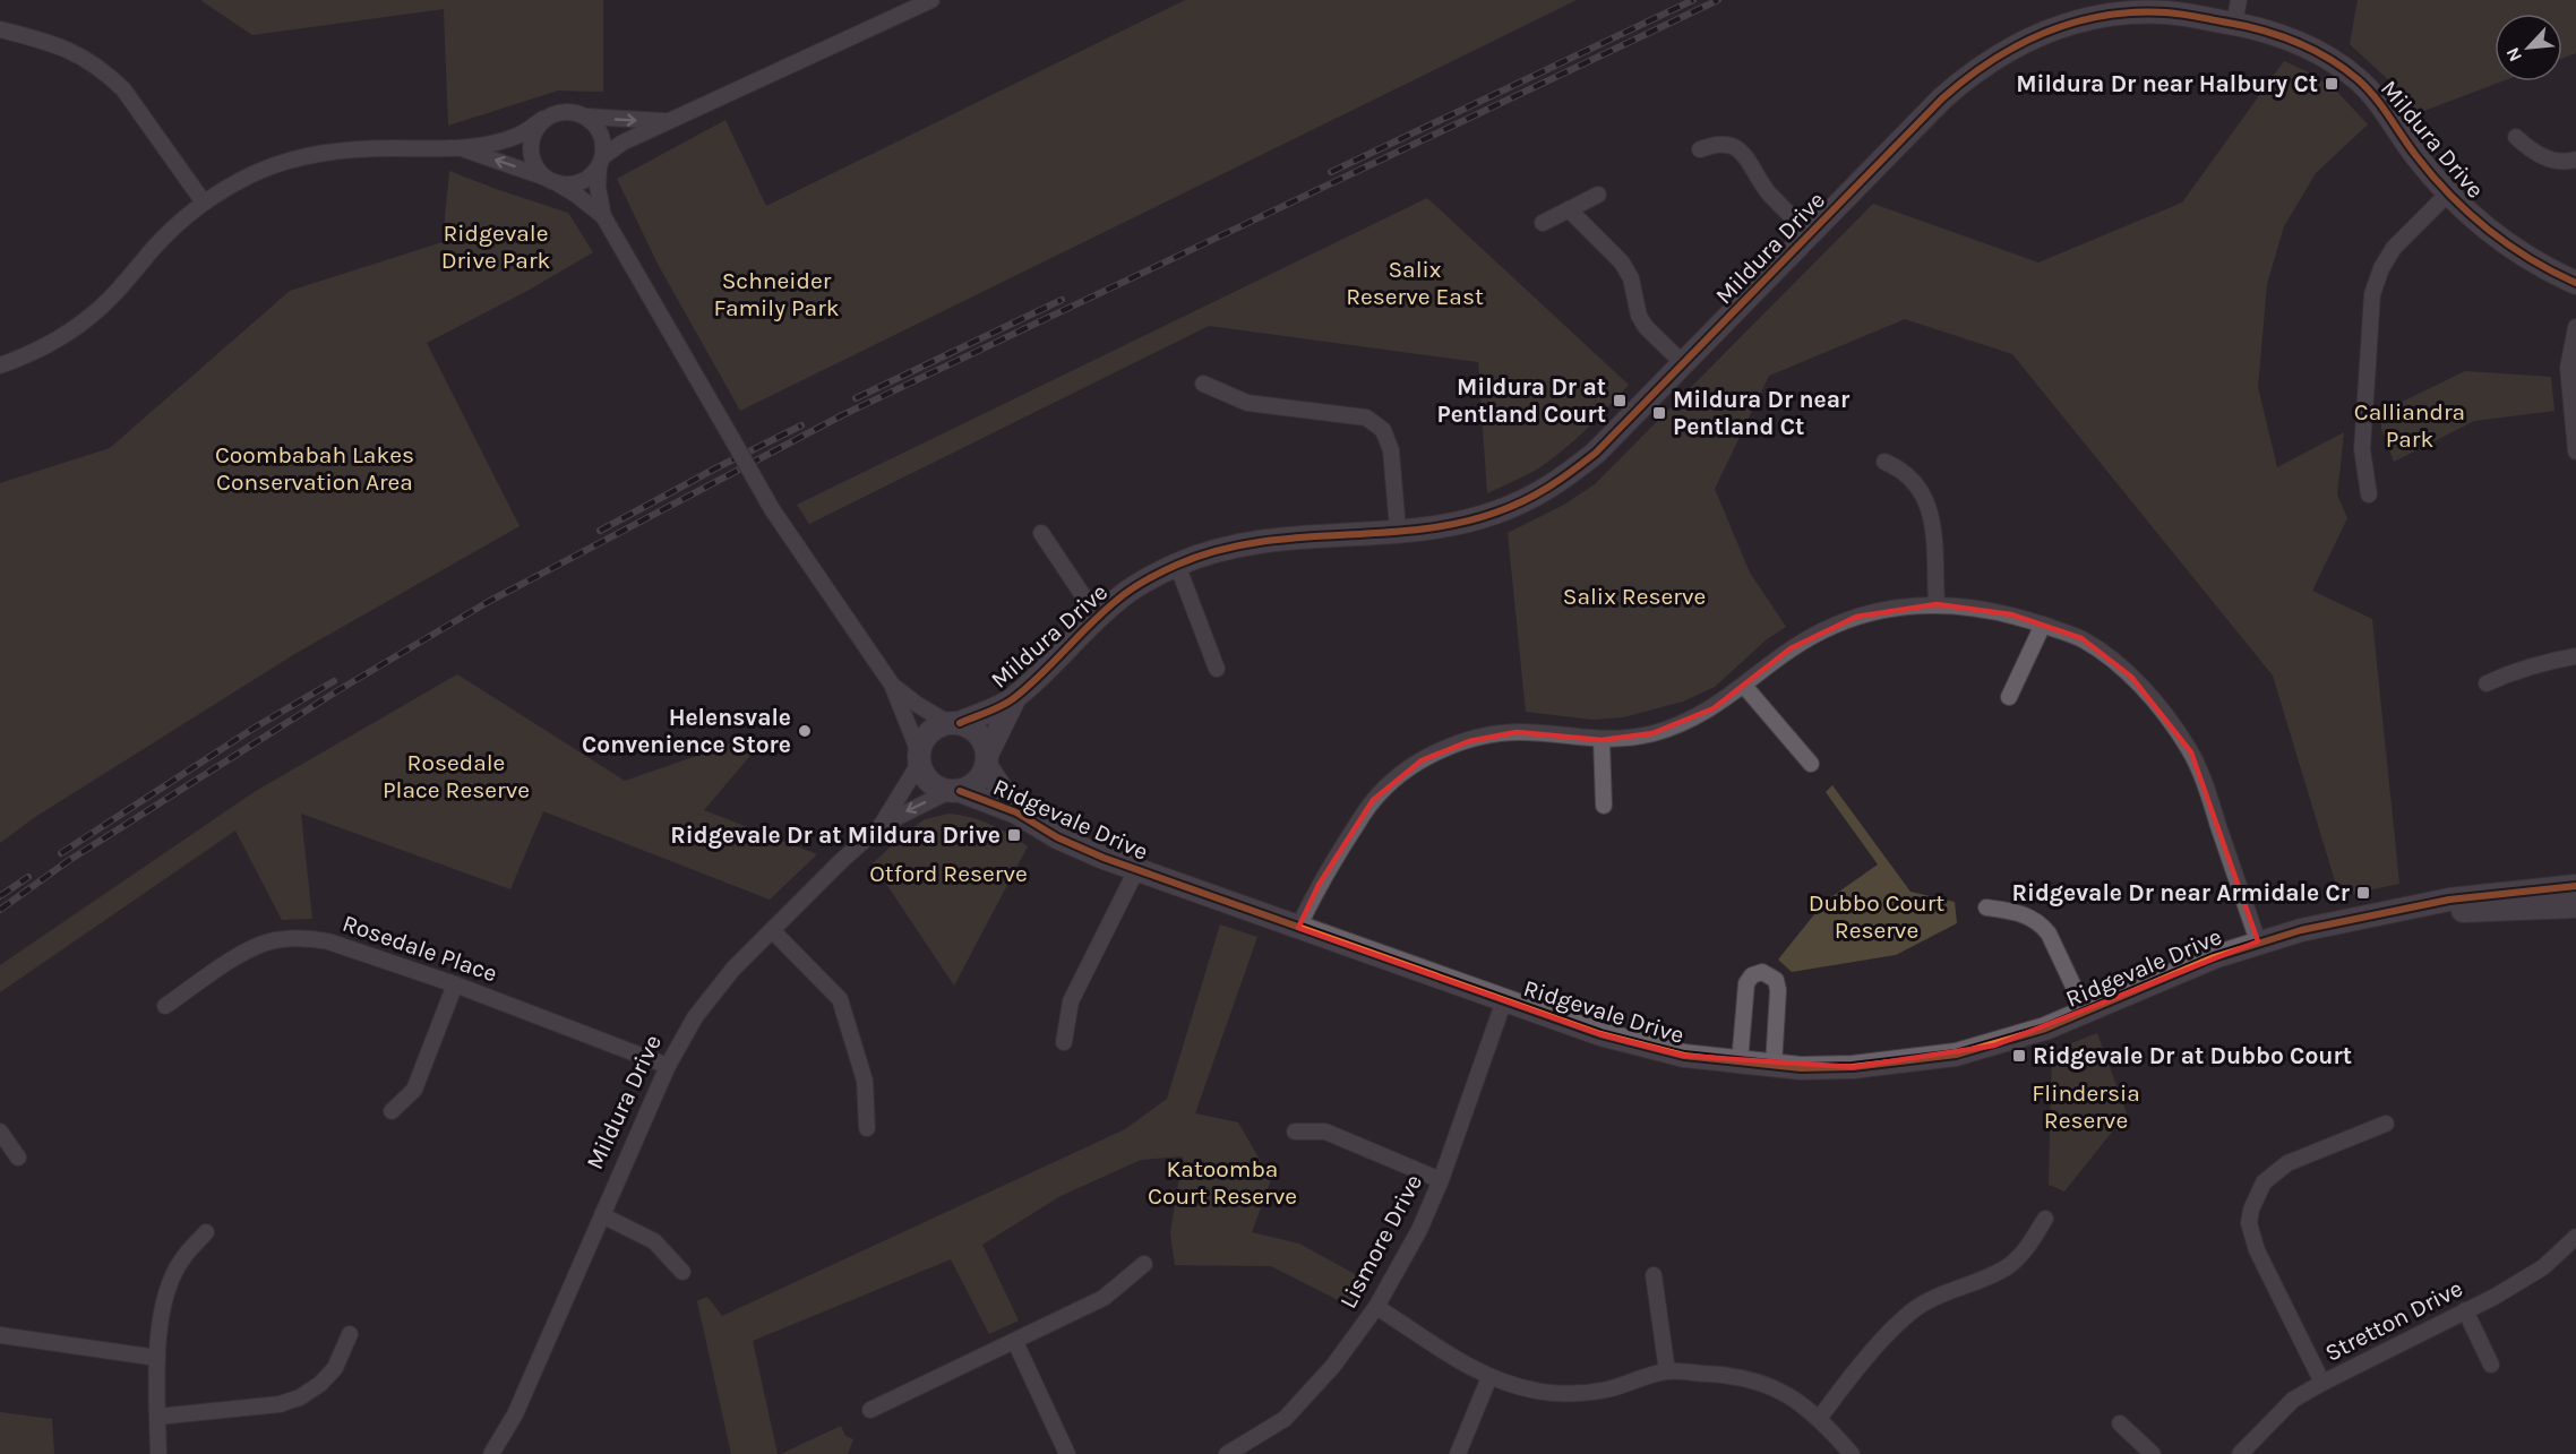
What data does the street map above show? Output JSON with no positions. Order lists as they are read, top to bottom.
{
  "streets": {
    "street": [
      "Mildura Drive",
      "Ridgevale Drive",
      "Rosedale Place",
      "Lismore Drive",
      "Stretton Drive"
    ]
  },
  "crossings": [
    ["Mildura Drive", "Ridgevale Drive"],
    ["Mildura Drive", "Rosedale Place"],
    ["Ridgevale Drive", "Lismore Drive"]
  ],
  "parks": [
    "Ridgevale Drive Park",
    "Salix Reserve East",
    "Schneider Family Park",
    "Calliandra Park",
    "Coombabah Lakes Conservation Area",
    "Salix Reserve",
    "Rosedale Place Reserve",
    "Otford Reserve",
    "Dubbo Court Reserve",
    "Flindersia Reserve",
    "Katoomba Court Reserve"
  ],
  "places": {
    "transit": [
      "Mildura Dr near Halbury Ct",
      "Mildura Dr at Pentland Court",
      "Mildura Dr near Pentland Ct",
      "Ridgevale Dr at Mildura Drive",
      "Ridgevale Dr near Armidale Cr",
      "Ridgevale Dr at Dubbo Court"
    ],
    "other": ["Helensvale Convenience Store"]
  },
  "north": "bottom left"
}
